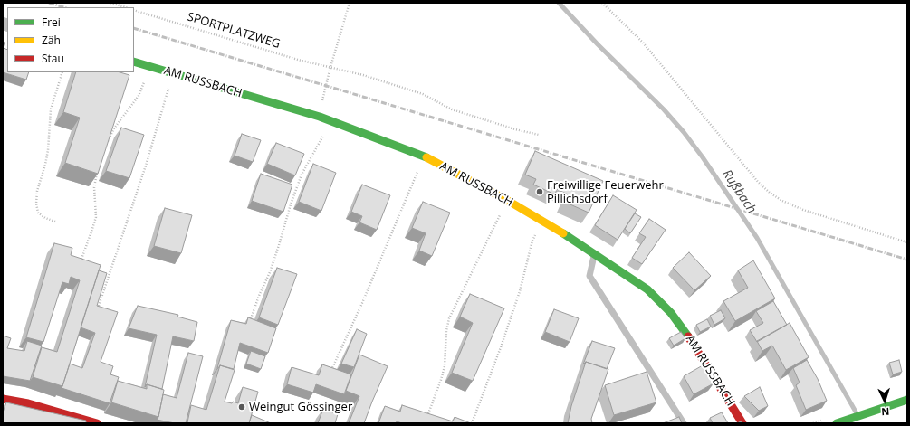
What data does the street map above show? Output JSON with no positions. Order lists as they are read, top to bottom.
{
  "streets": {
    "street": ["AM RUSSBACH"],
    "path": ["SPORTPLATZWEG"]
  },
  "water": ["Rußbach"],
  "places": ["Freiwillige Feuerwehr Pillichsdorf", "Weingut Gössinger"],
  "legend": ["Frei", "Zäh", "Stau"],
  "north": "bottom"
}
